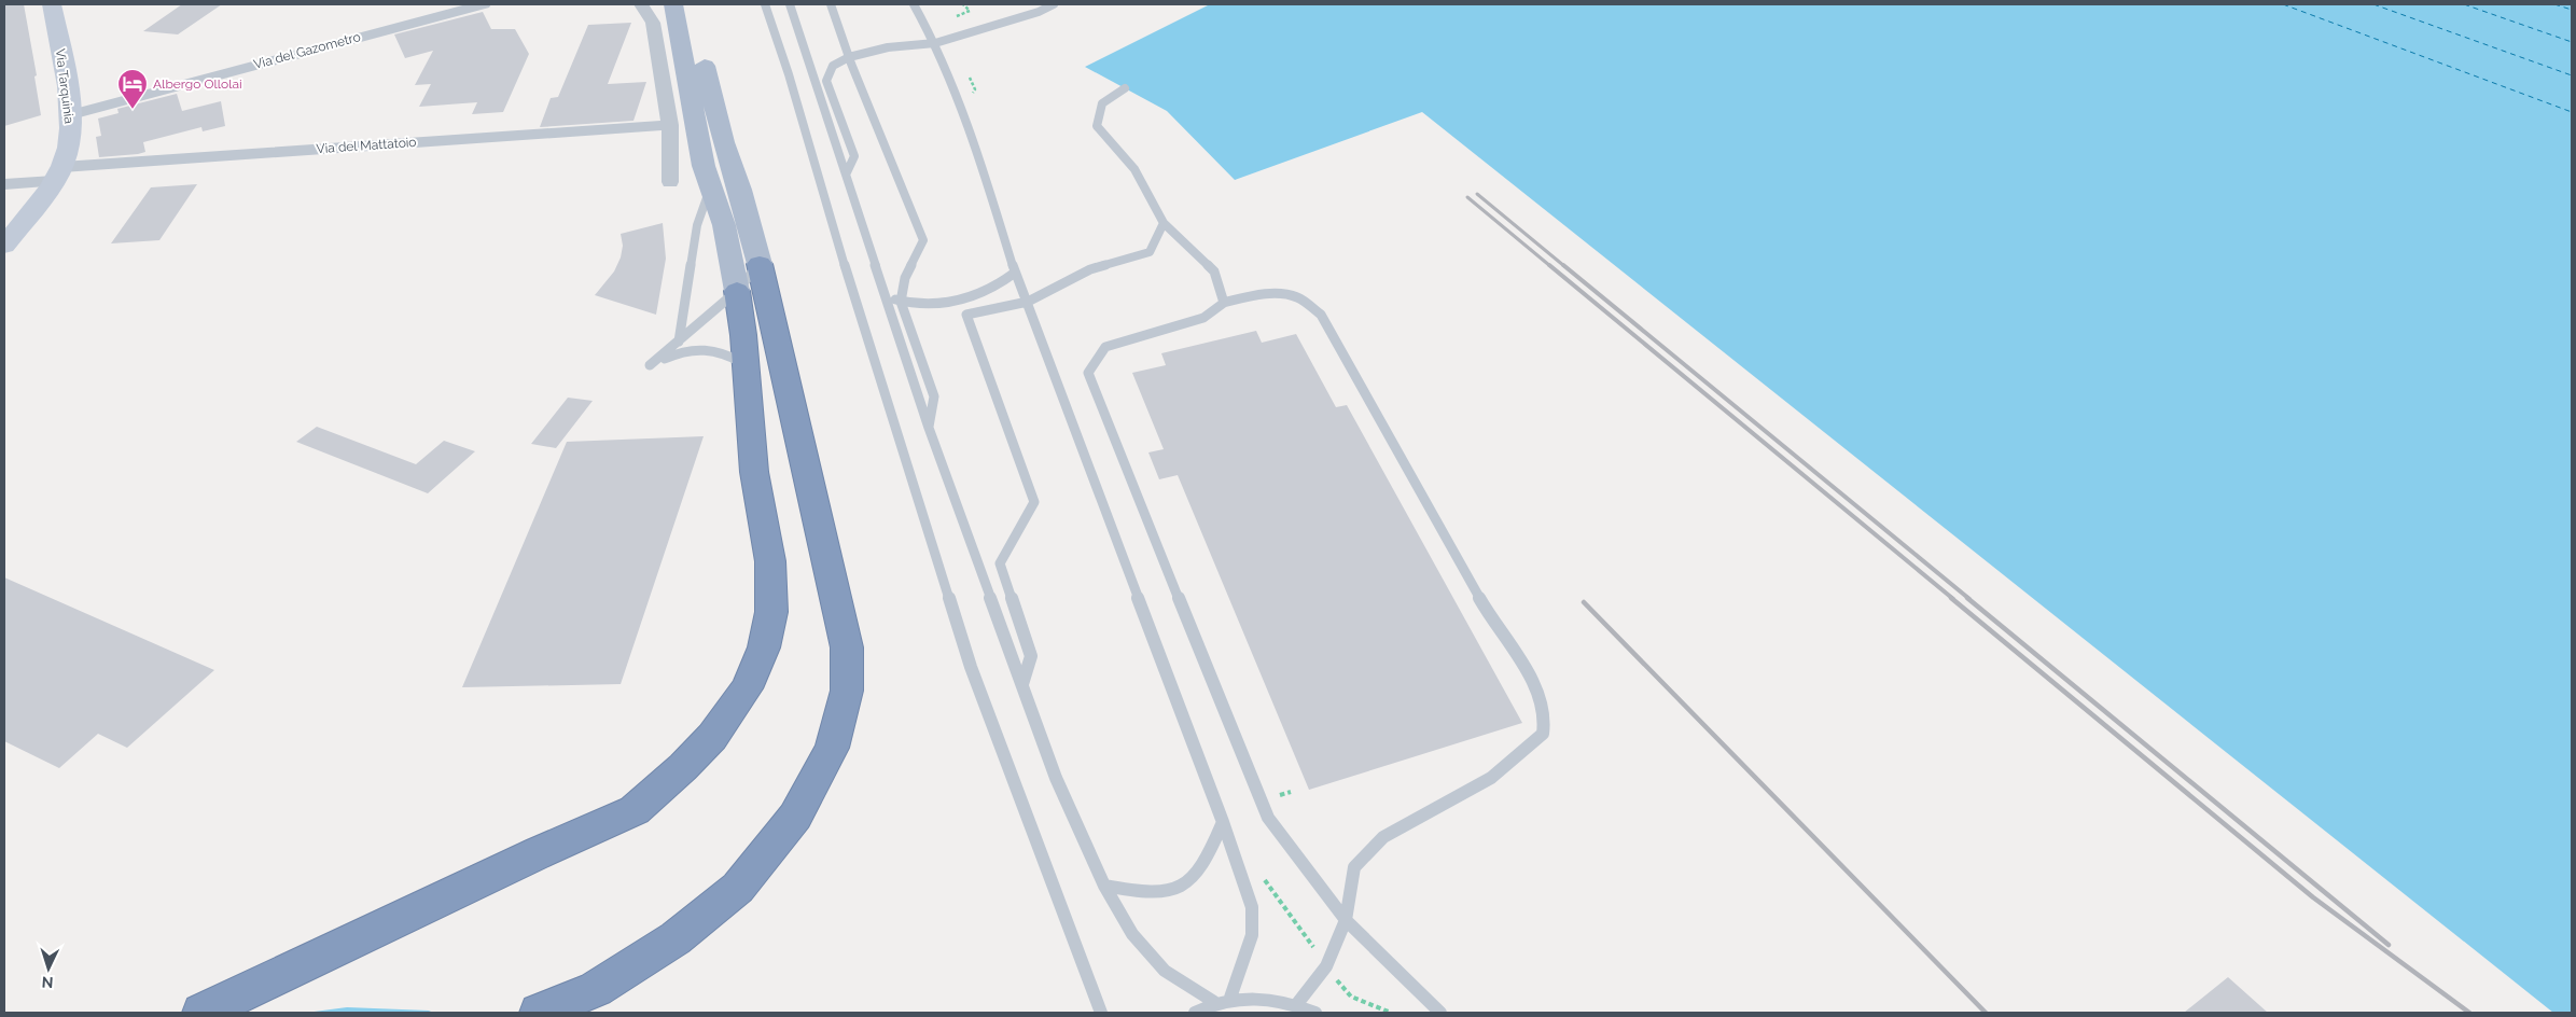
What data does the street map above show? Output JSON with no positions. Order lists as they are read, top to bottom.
{
  "streets": {
    "main road": ["Via Tarquinia"],
    "street": ["Via del Gazometro", "Via del Mattatoio"]
  },
  "crossings": [
    ["Via del Gazometro", "Via Tarquinia"],
    ["Via Tarquinia", "Via del Mattatoio"]
  ],
  "places": {
    "hotel": ["Albergo Ollolai"]
  },
  "north": "bottom"
}
